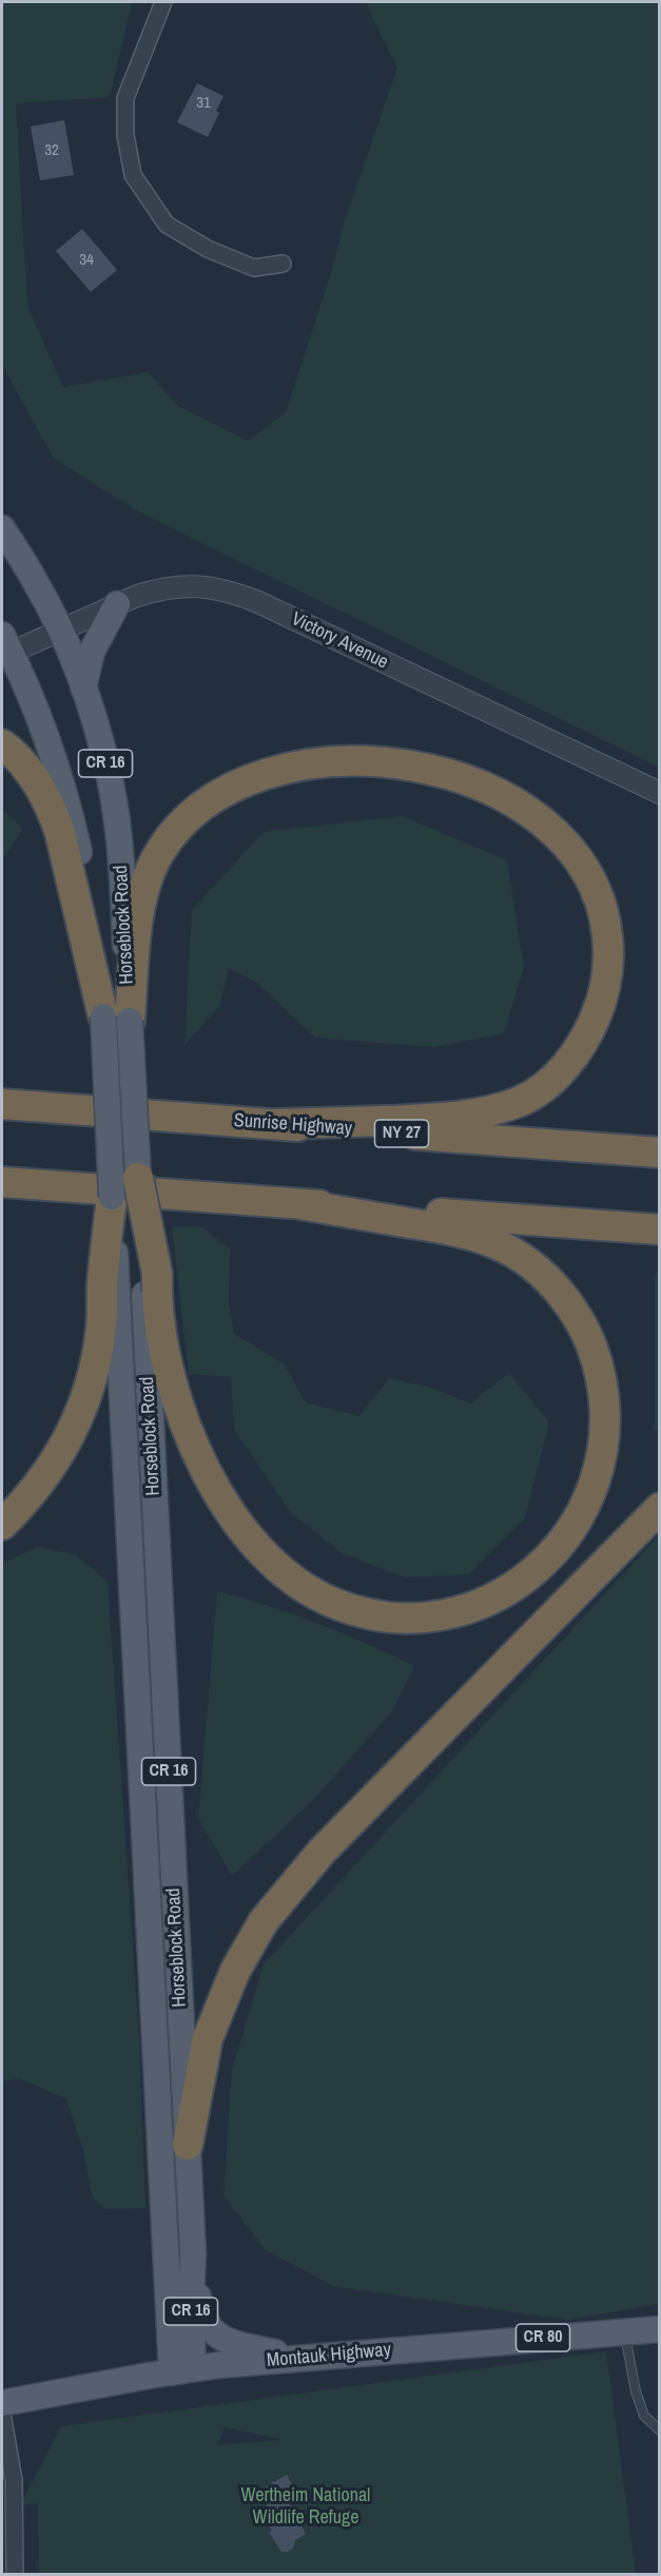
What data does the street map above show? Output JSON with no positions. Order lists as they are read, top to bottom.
{
  "streets": {
    "highway": ["Sunrise Highway", "NY 27"],
    "main road": [
      "CR 16",
      "Horseblock Road",
      "CR 80",
      "Montauk Highway"
    ],
    "street": ["Victory Avenue"]
  },
  "crossings": [
    ["Victory Avenue", "Horseblock Road"],
    ["Horseblock Road", "Montauk Highway"]
  ],
  "parks": ["Wertheim National Wildlife Refuge"],
  "house_numbers": ["31", "32", "34"]
}
